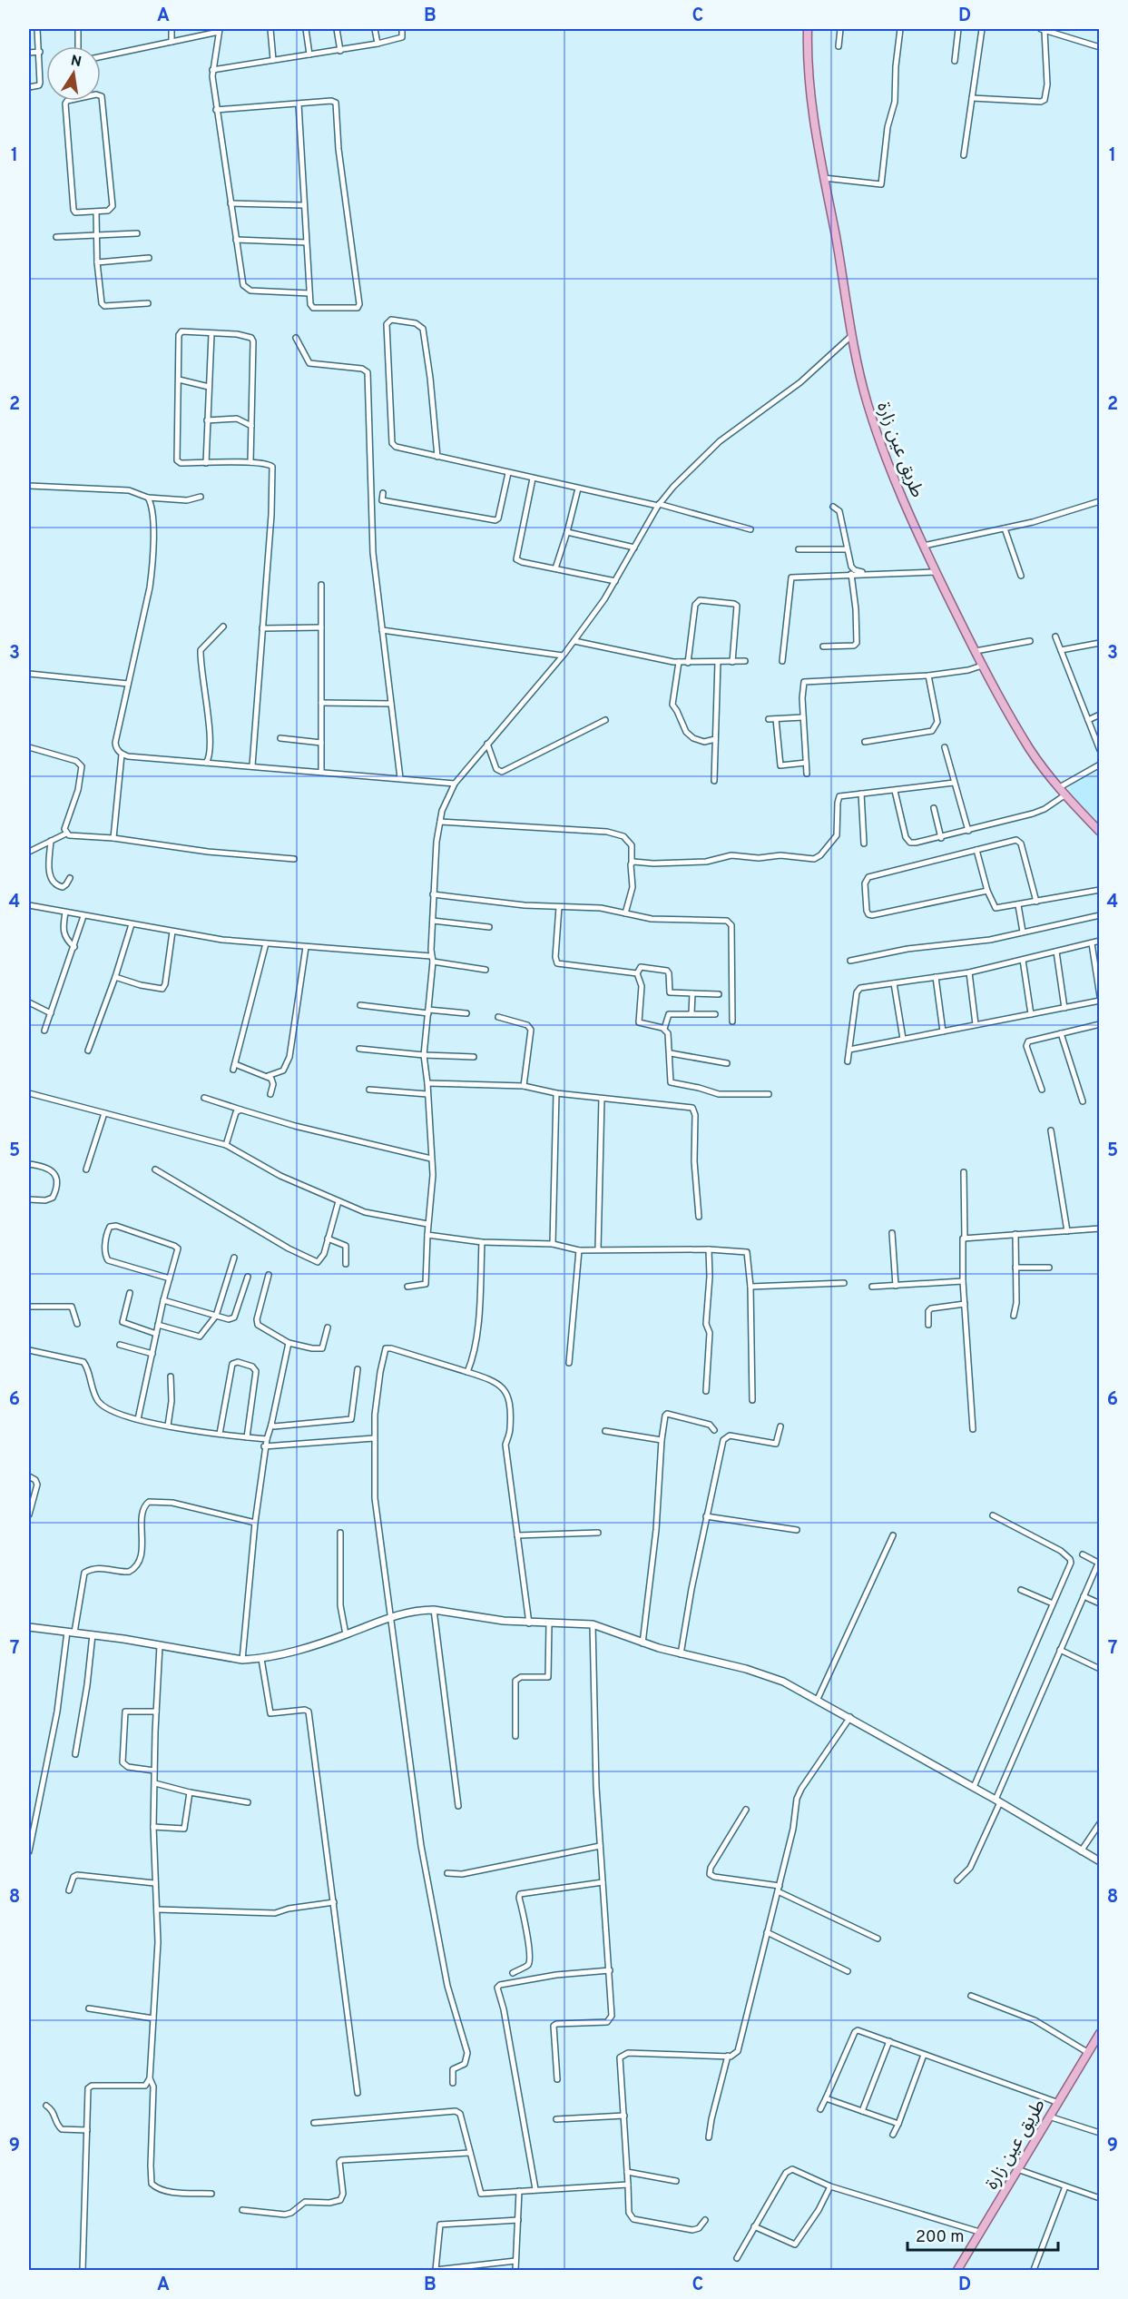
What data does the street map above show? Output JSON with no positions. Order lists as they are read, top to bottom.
{
  "streets": {
    "main road": ["طريق عين زارة"]
  },
  "scale_bar": "200 m",
  "north": "top",
  "grid": {
    "columns": [
      "A",
      "B",
      "C",
      "D"
    ],
    "rows": [
      "1",
      "2",
      "3",
      "4",
      "5",
      "6",
      "7",
      "8",
      "9"
    ]
  }
}
